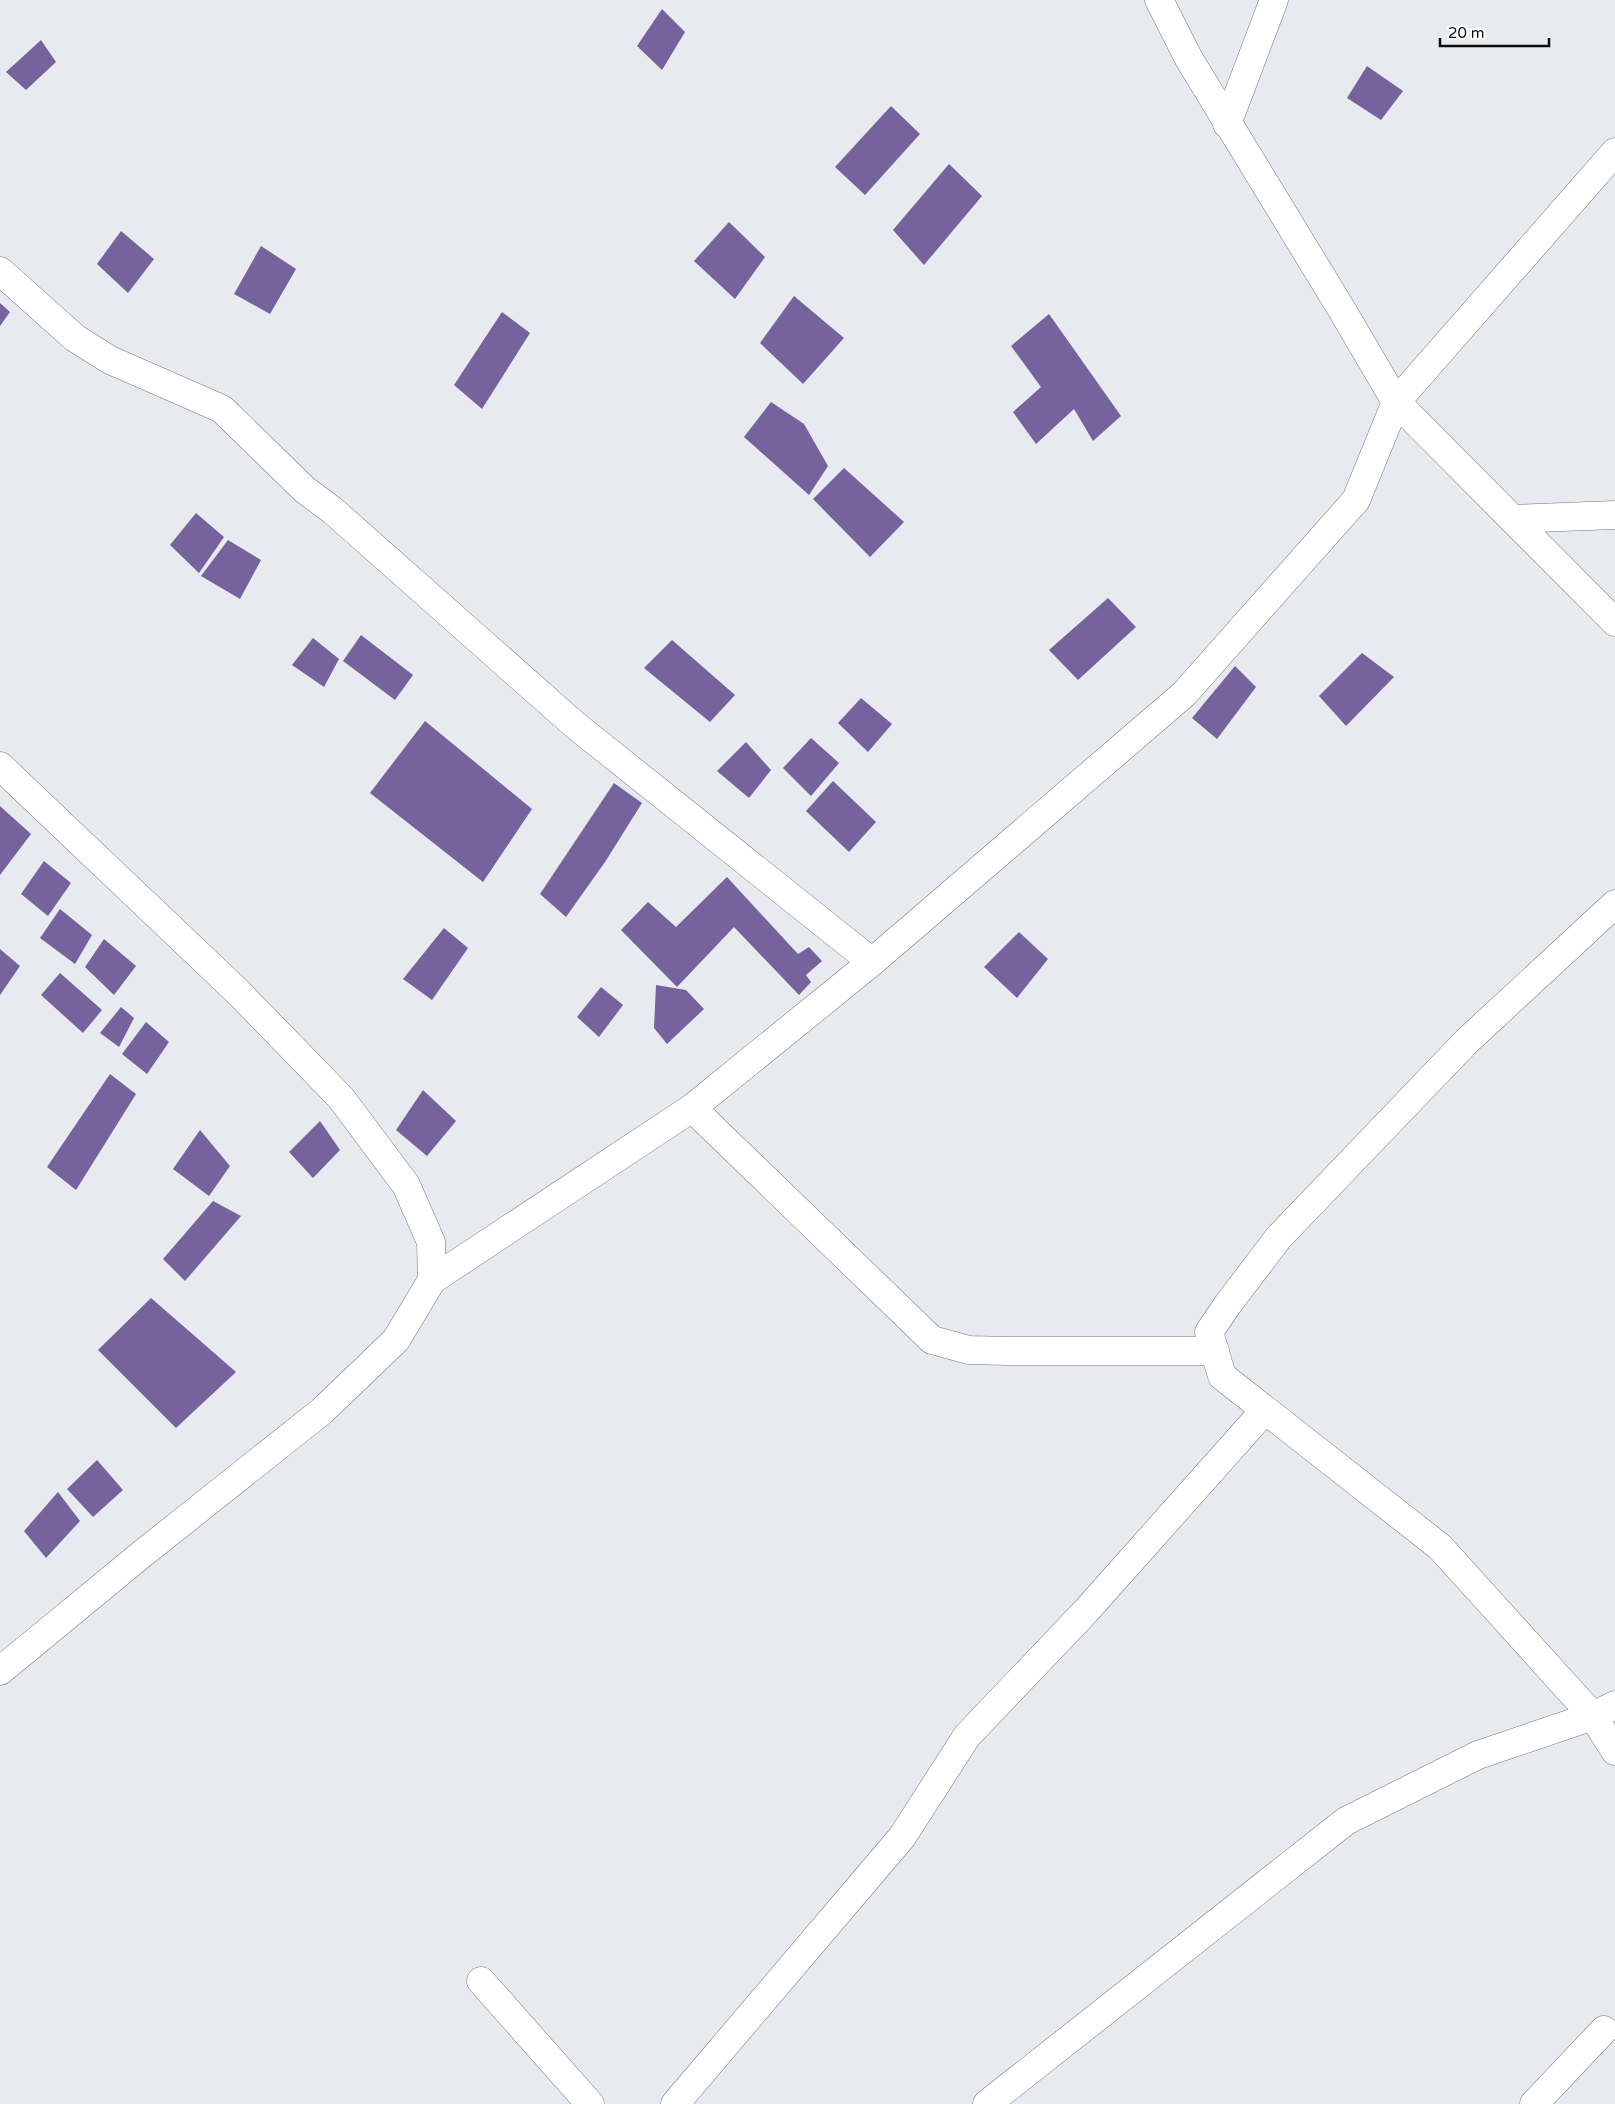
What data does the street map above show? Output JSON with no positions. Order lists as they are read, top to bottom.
{
  "scale_bar": "20 m"
}
